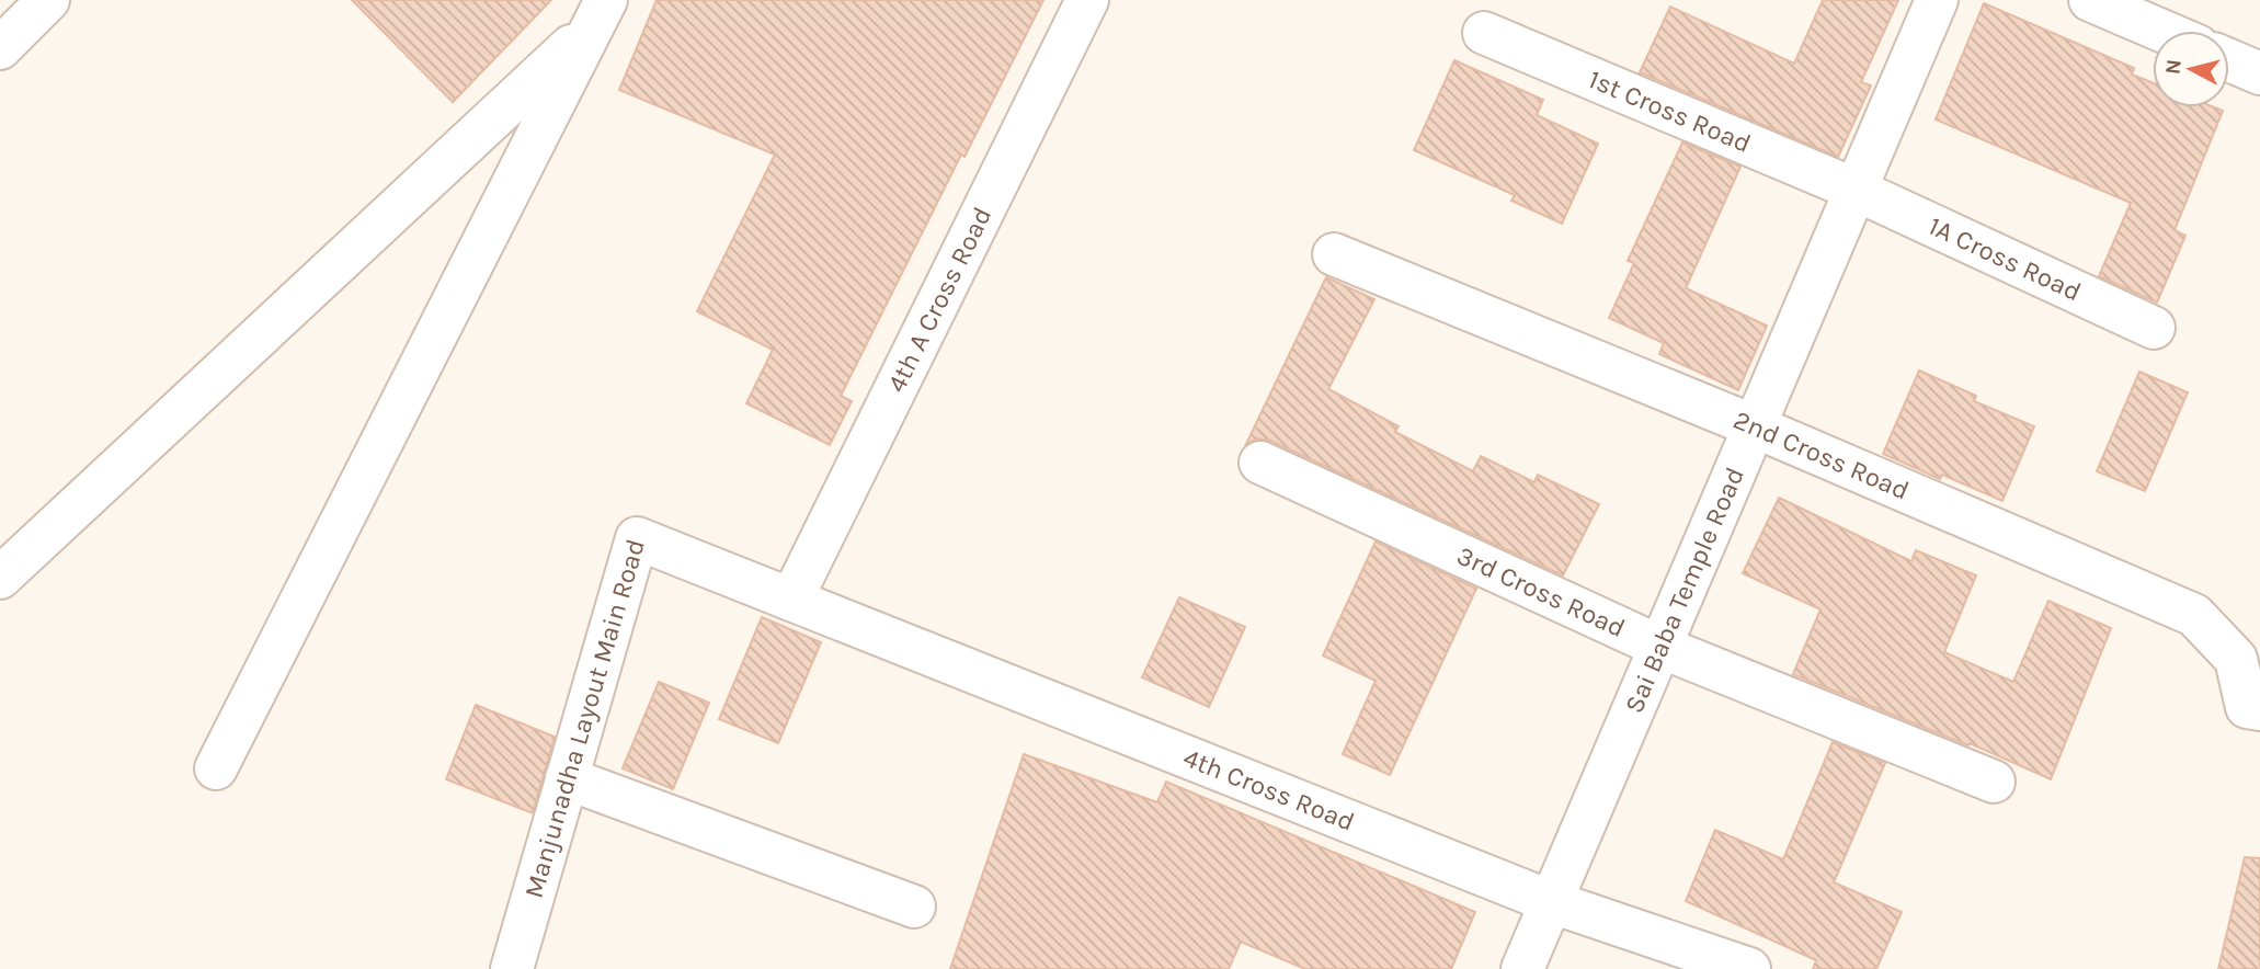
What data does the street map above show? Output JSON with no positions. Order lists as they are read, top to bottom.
{
  "streets": {
    "street": [
      "1st Cross Road",
      "1A Cross Road",
      "4th A Cross Road",
      "2nd Cross Road",
      "Sai Baba Temple Road",
      "3rd Cross Road",
      "Manjunadha Layout Main Road",
      "4th Cross Road"
    ]
  },
  "crossings": [
    ["1st Cross Road", "1A Cross Road"],
    ["1st Cross Road", "Sai Baba Temple Road"],
    ["1A Cross Road", "Sai Baba Temple Road"],
    ["4th A Cross Road", "Manjunadha Layout Main Road"],
    ["4th A Cross Road", "4th Cross Road"],
    ["2nd Cross Road", "Sai Baba Temple Road"],
    ["Sai Baba Temple Road", "3rd Cross Road"],
    ["Sai Baba Temple Road", "4th Cross Road"],
    ["Manjunadha Layout Main Road", "4th Cross Road"]
  ],
  "north": "left"
}
